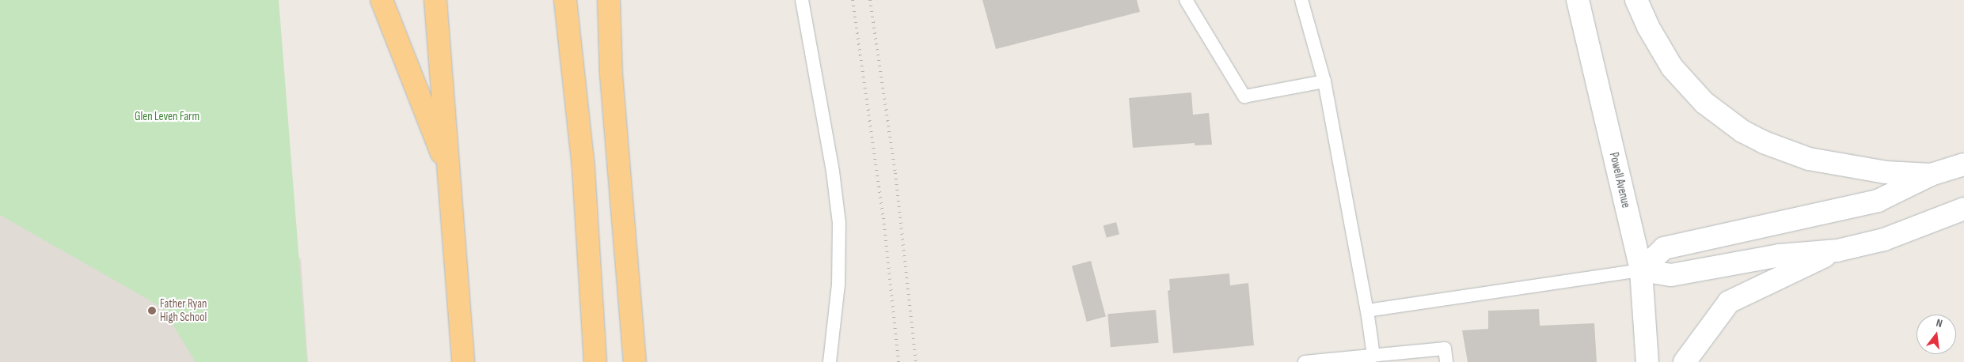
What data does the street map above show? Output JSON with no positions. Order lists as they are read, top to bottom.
{
  "streets": {
    "main road": ["Powell Avenue"]
  },
  "parks": ["Glen Leven Farm"],
  "places": ["Father Ryan High School"],
  "north": "top"
}
